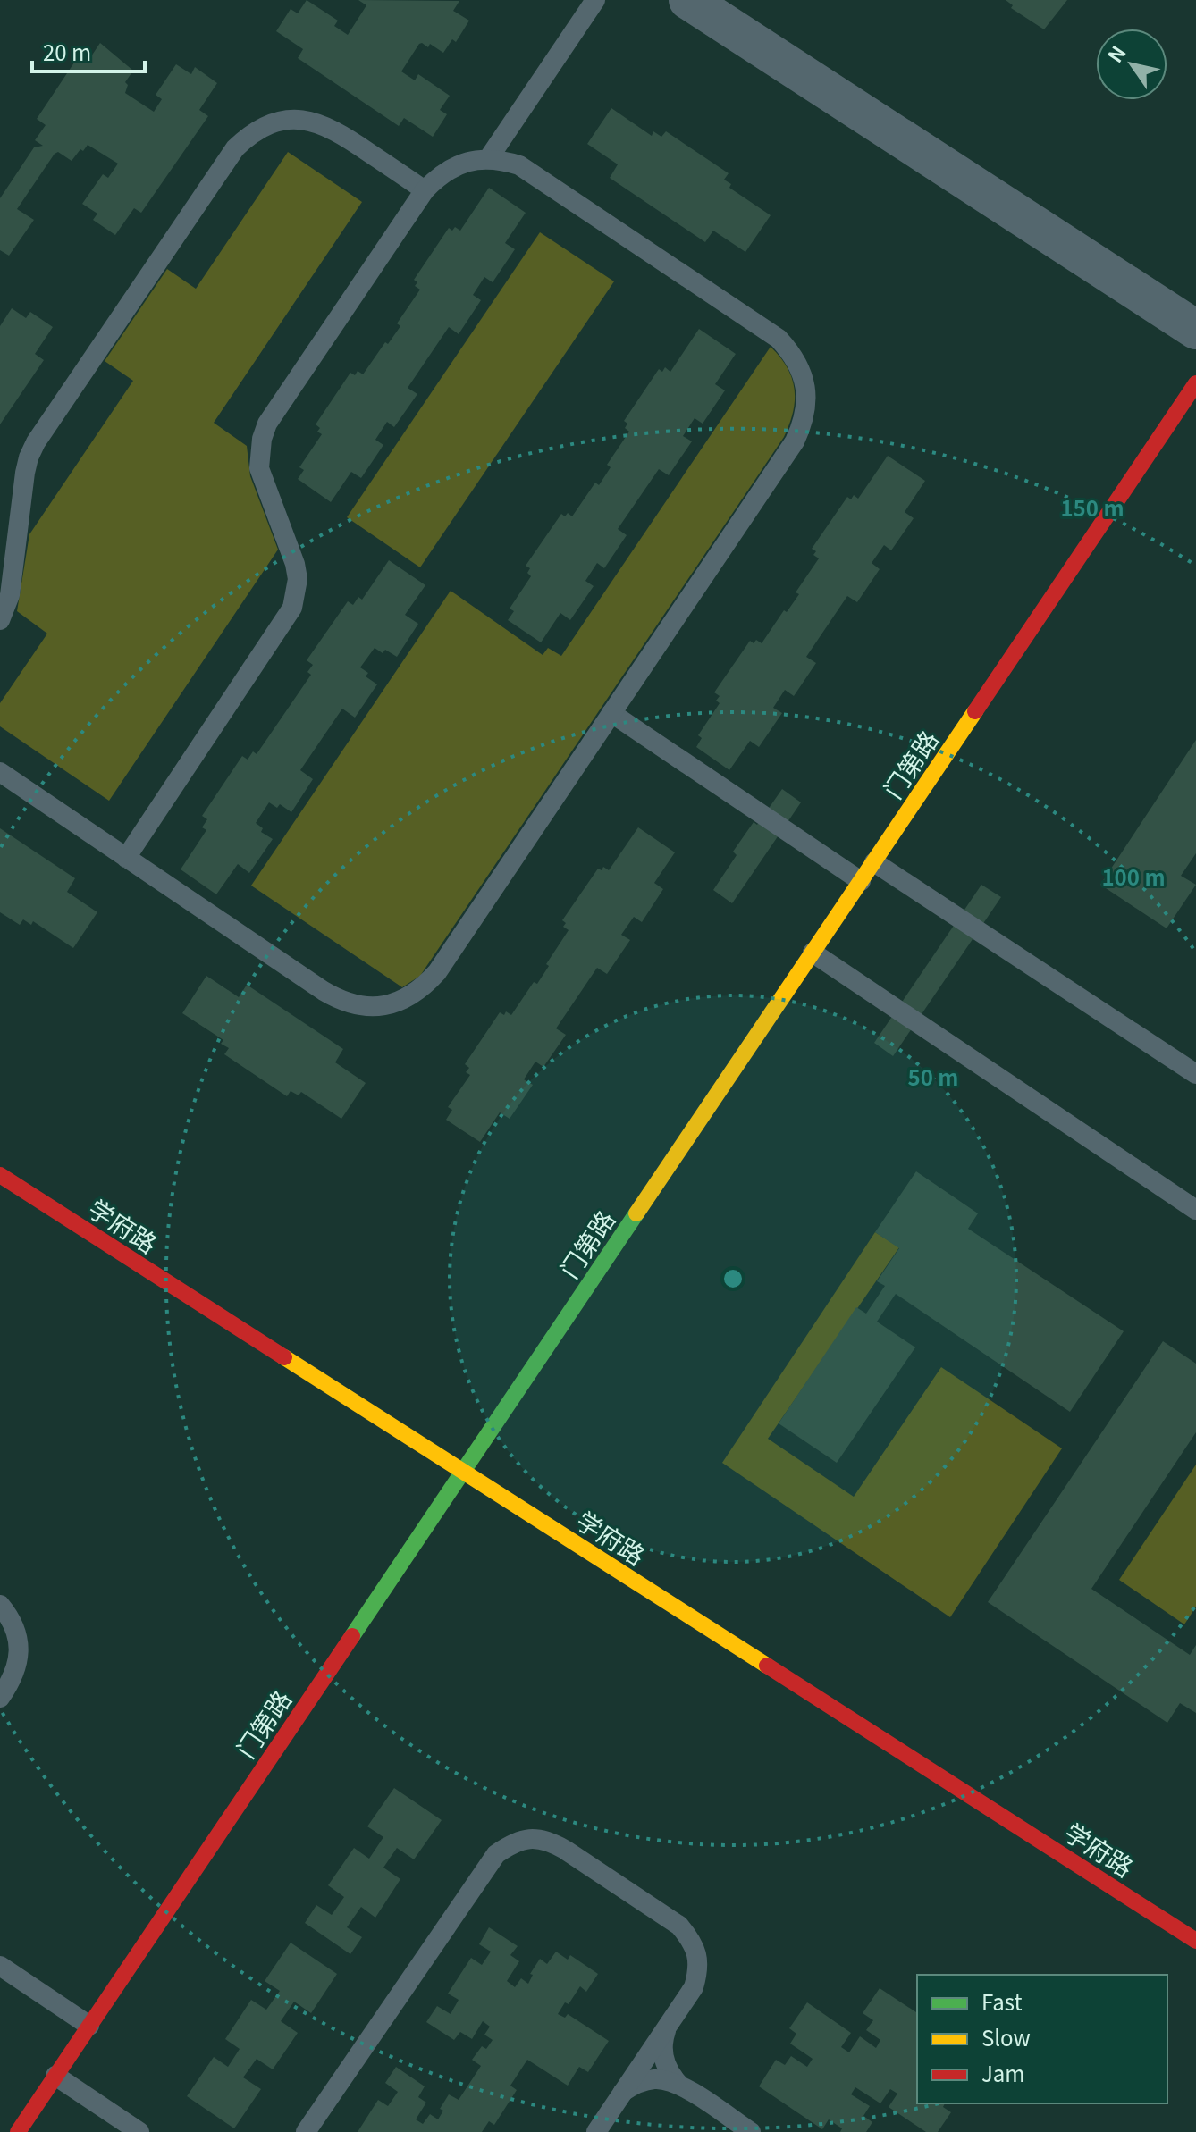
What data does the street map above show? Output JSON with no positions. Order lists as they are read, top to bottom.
{
  "streets": {
    "street": ["门第路", "学府路"]
  },
  "crossings": [
    ["门第路", "学府路"]
  ],
  "legend": ["Fast", "Slow", "Jam"],
  "scale_bar": "20 m",
  "north": "top left",
  "rings": ["150 m", "100 m", "50 m"]
}
